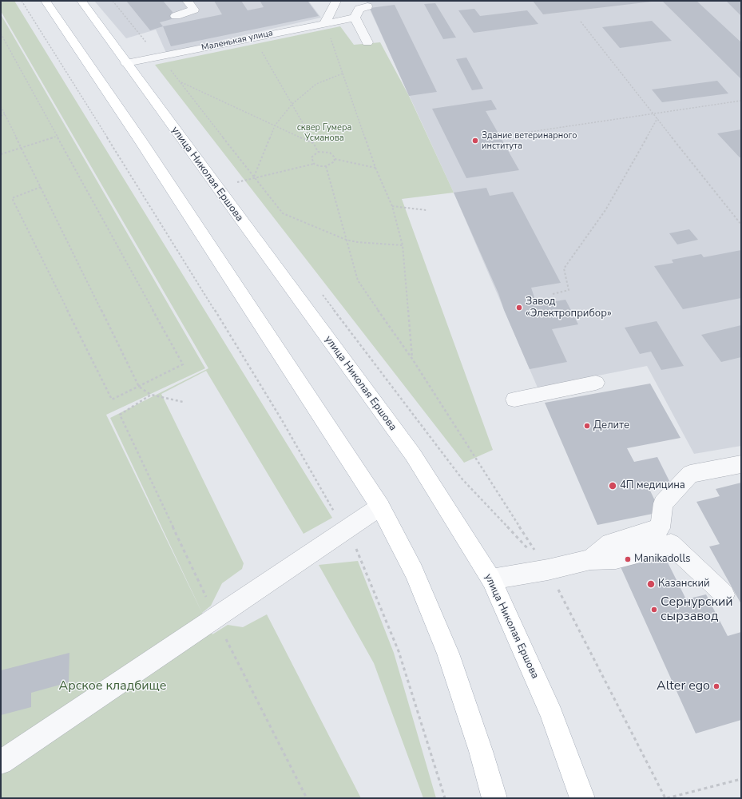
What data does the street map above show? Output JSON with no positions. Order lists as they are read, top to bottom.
{
  "streets": {
    "main road": ["улица Николая Ершова"],
    "lane": ["Маленькая улица"]
  },
  "crossings": [
    ["Маленькая улица", "улица Николая Ершова"]
  ],
  "parks": ["сквер Гумера Усманова", "Арское кладбище"],
  "places": [
    "Здание ветеринарного института",
    "Завод «Электроприбор»",
    "Делите",
    "4П медицина",
    "Manikadolls",
    "Казанский",
    "Сернурский сырзавод",
    "Alter ego"
  ]
}
